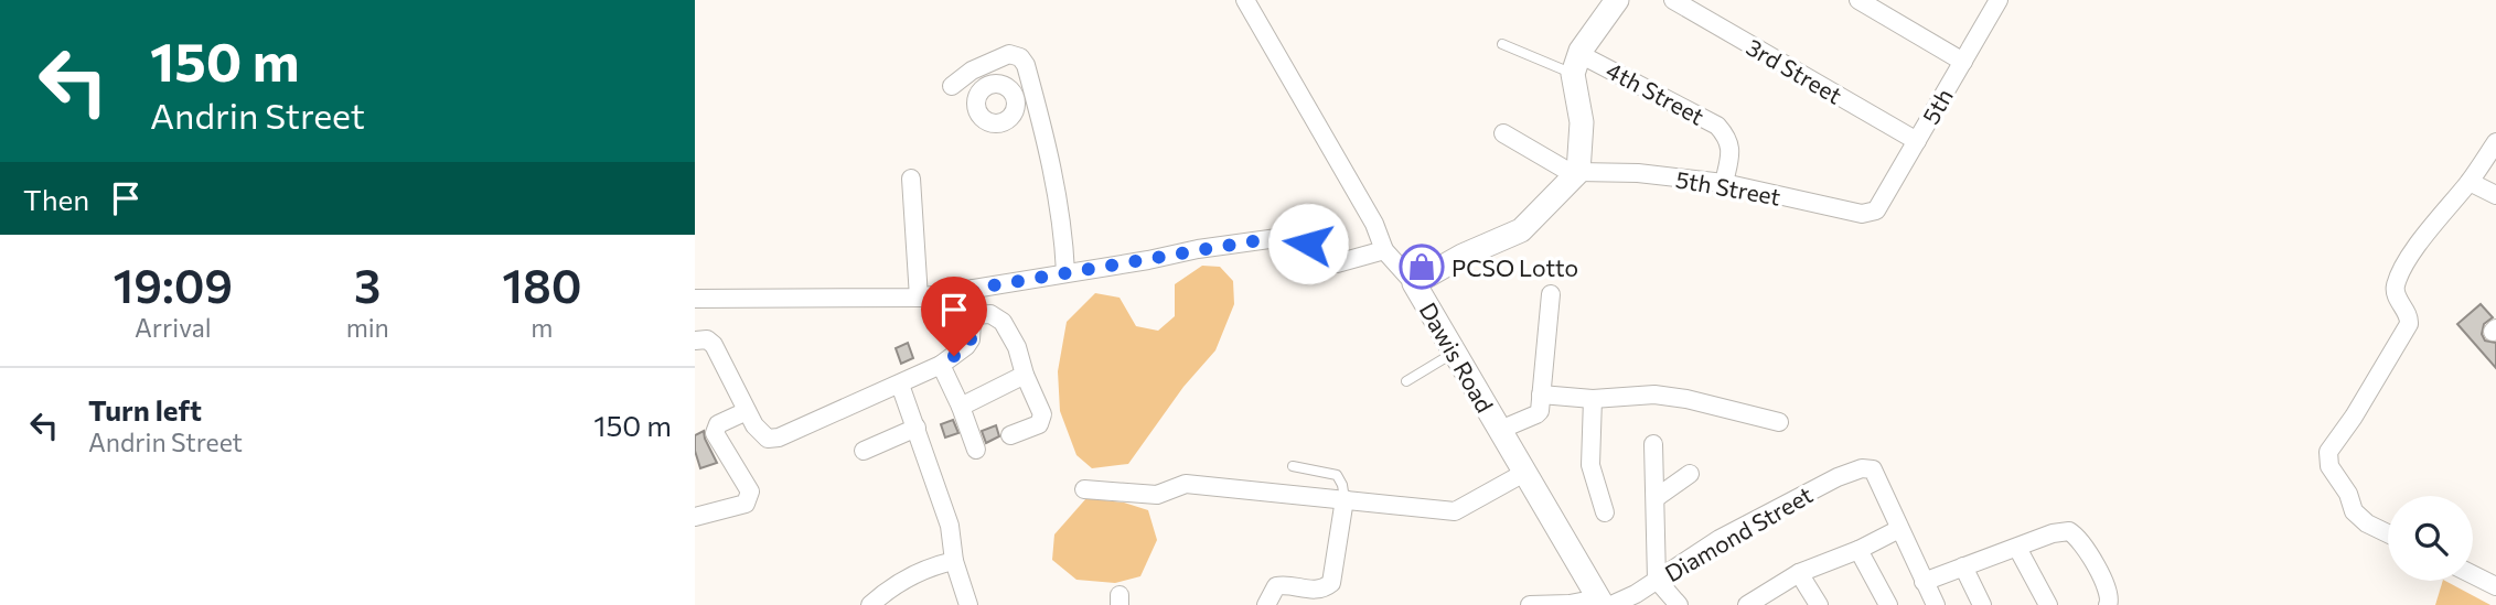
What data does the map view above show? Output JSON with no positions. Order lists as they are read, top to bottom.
{
  "streets": {
    "street": [
      "3rd Street",
      "4th Street",
      "5th",
      "5th Street",
      "Dawis Road",
      "Diamond Street"
    ]
  },
  "crossings": [
    ["3rd Street", "5th"],
    ["4th Street", "5th Street"],
    ["5th", "5th Street"],
    ["5th Street", "Dawis Road"],
    ["Dawis Road", "Diamond Street"]
  ],
  "places": {
    "shop": ["PCSO Lotto"]
  },
  "page": {
    "turn": ["150 m", "Andrin Street"],
    "then": "Then",
    "eta": [
      "19:09",
      "Arrival",
      "3",
      "min",
      "180",
      "m"
    ],
    "list": [
      {
        "name": "Turn left",
        "note": "Andrin Street",
        "value": "150 m"
      }
    ]
  }
}
